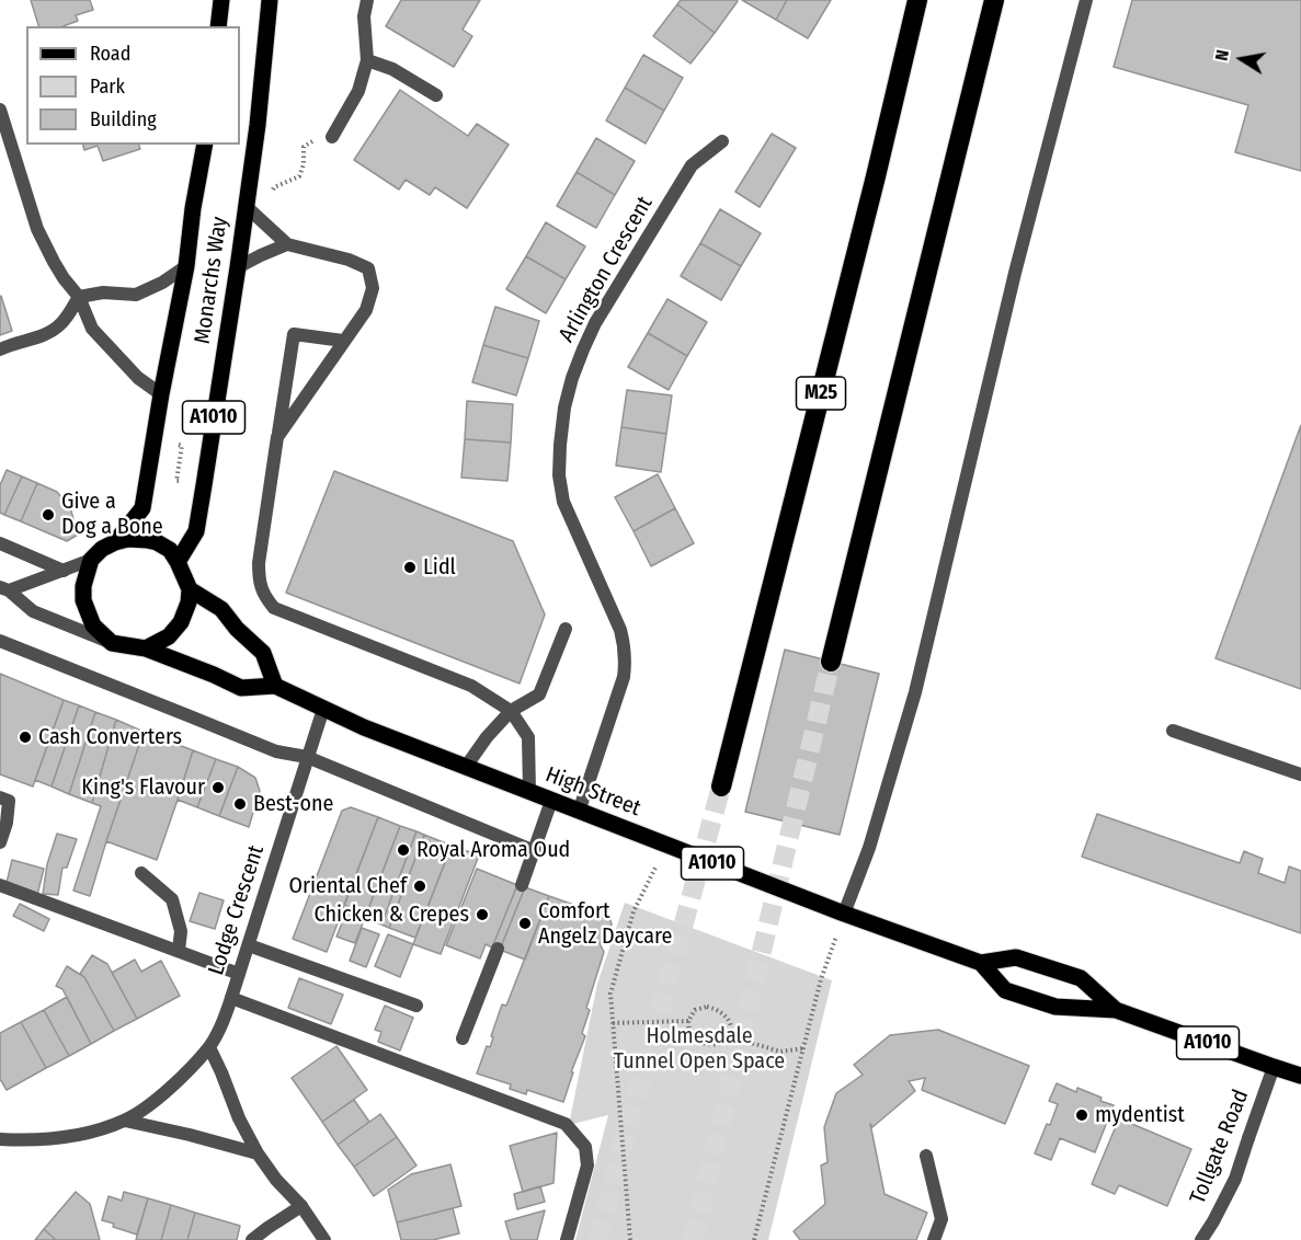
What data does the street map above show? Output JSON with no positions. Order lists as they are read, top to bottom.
{
  "streets": {
    "highway": ["M25"],
    "main road": ["Monarchs Way", "A1010", "High Street"],
    "street": ["Arlington Crescent", "Lodge Crescent", "Tollgate Road"]
  },
  "crossings": [
    ["Arlington Crescent", "High Street"],
    ["Monarchs Way", "High Street"],
    ["A1010", "High Street"],
    ["A1010", "Tollgate Road"],
    ["High Street", "Lodge Crescent"]
  ],
  "parks": ["Holmesdale Tunnel Open Space"],
  "places": [
    "Give a Dog a Bone",
    "Lidl",
    "Cash Converters",
    "King's Flavour",
    "Best-one",
    "Royal Aroma Oud",
    "Oriental Chef",
    "Chicken & Crepes",
    "Comfort Angelz Daycare",
    "mydentist"
  ],
  "legend": ["Road", "Park", "Building"],
  "north": "left"
}
